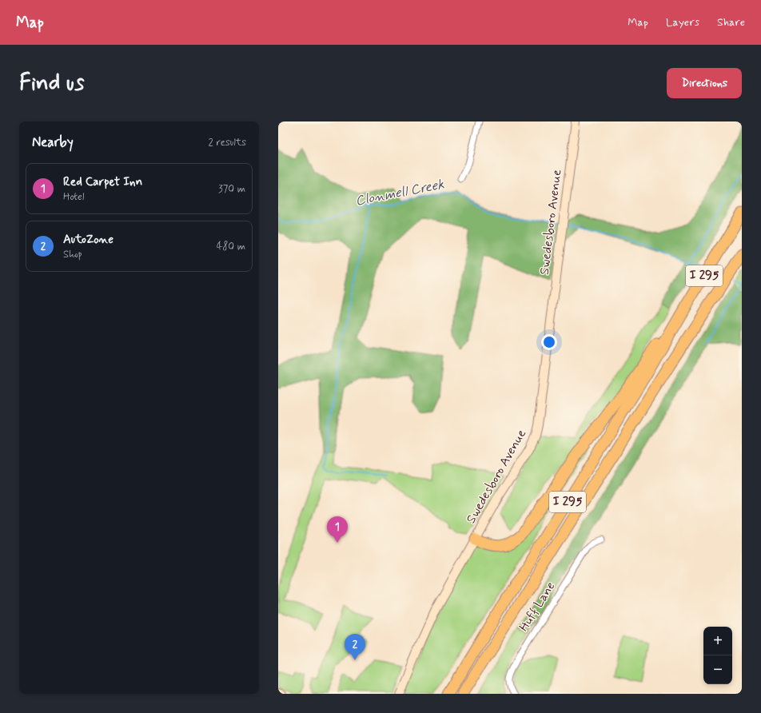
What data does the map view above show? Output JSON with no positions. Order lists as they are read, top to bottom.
{
  "streets": {
    "highway": ["I 295"],
    "street": ["Swedesboro Avenue", "Huff Lane"]
  },
  "water": ["Clonmell Creek"],
  "page": {
    "header": "Map",
    "nav": ["Map", "Layers", "Share"],
    "buttons": "Directions",
    "title": "Find us",
    "heading": ["Nearby", "2 results"],
    "list": [
      {
        "mark": "1",
        "name": "Red Carpet Inn",
        "note": "Hotel",
        "value": "370 m"
      },
      {
        "mark": "2",
        "name": "AutoZone",
        "note": "Shop",
        "value": "480 m"
      }
    ],
    "pins": ["1", "2"],
    "map_buttons": ["+", "−"]
  }
}
